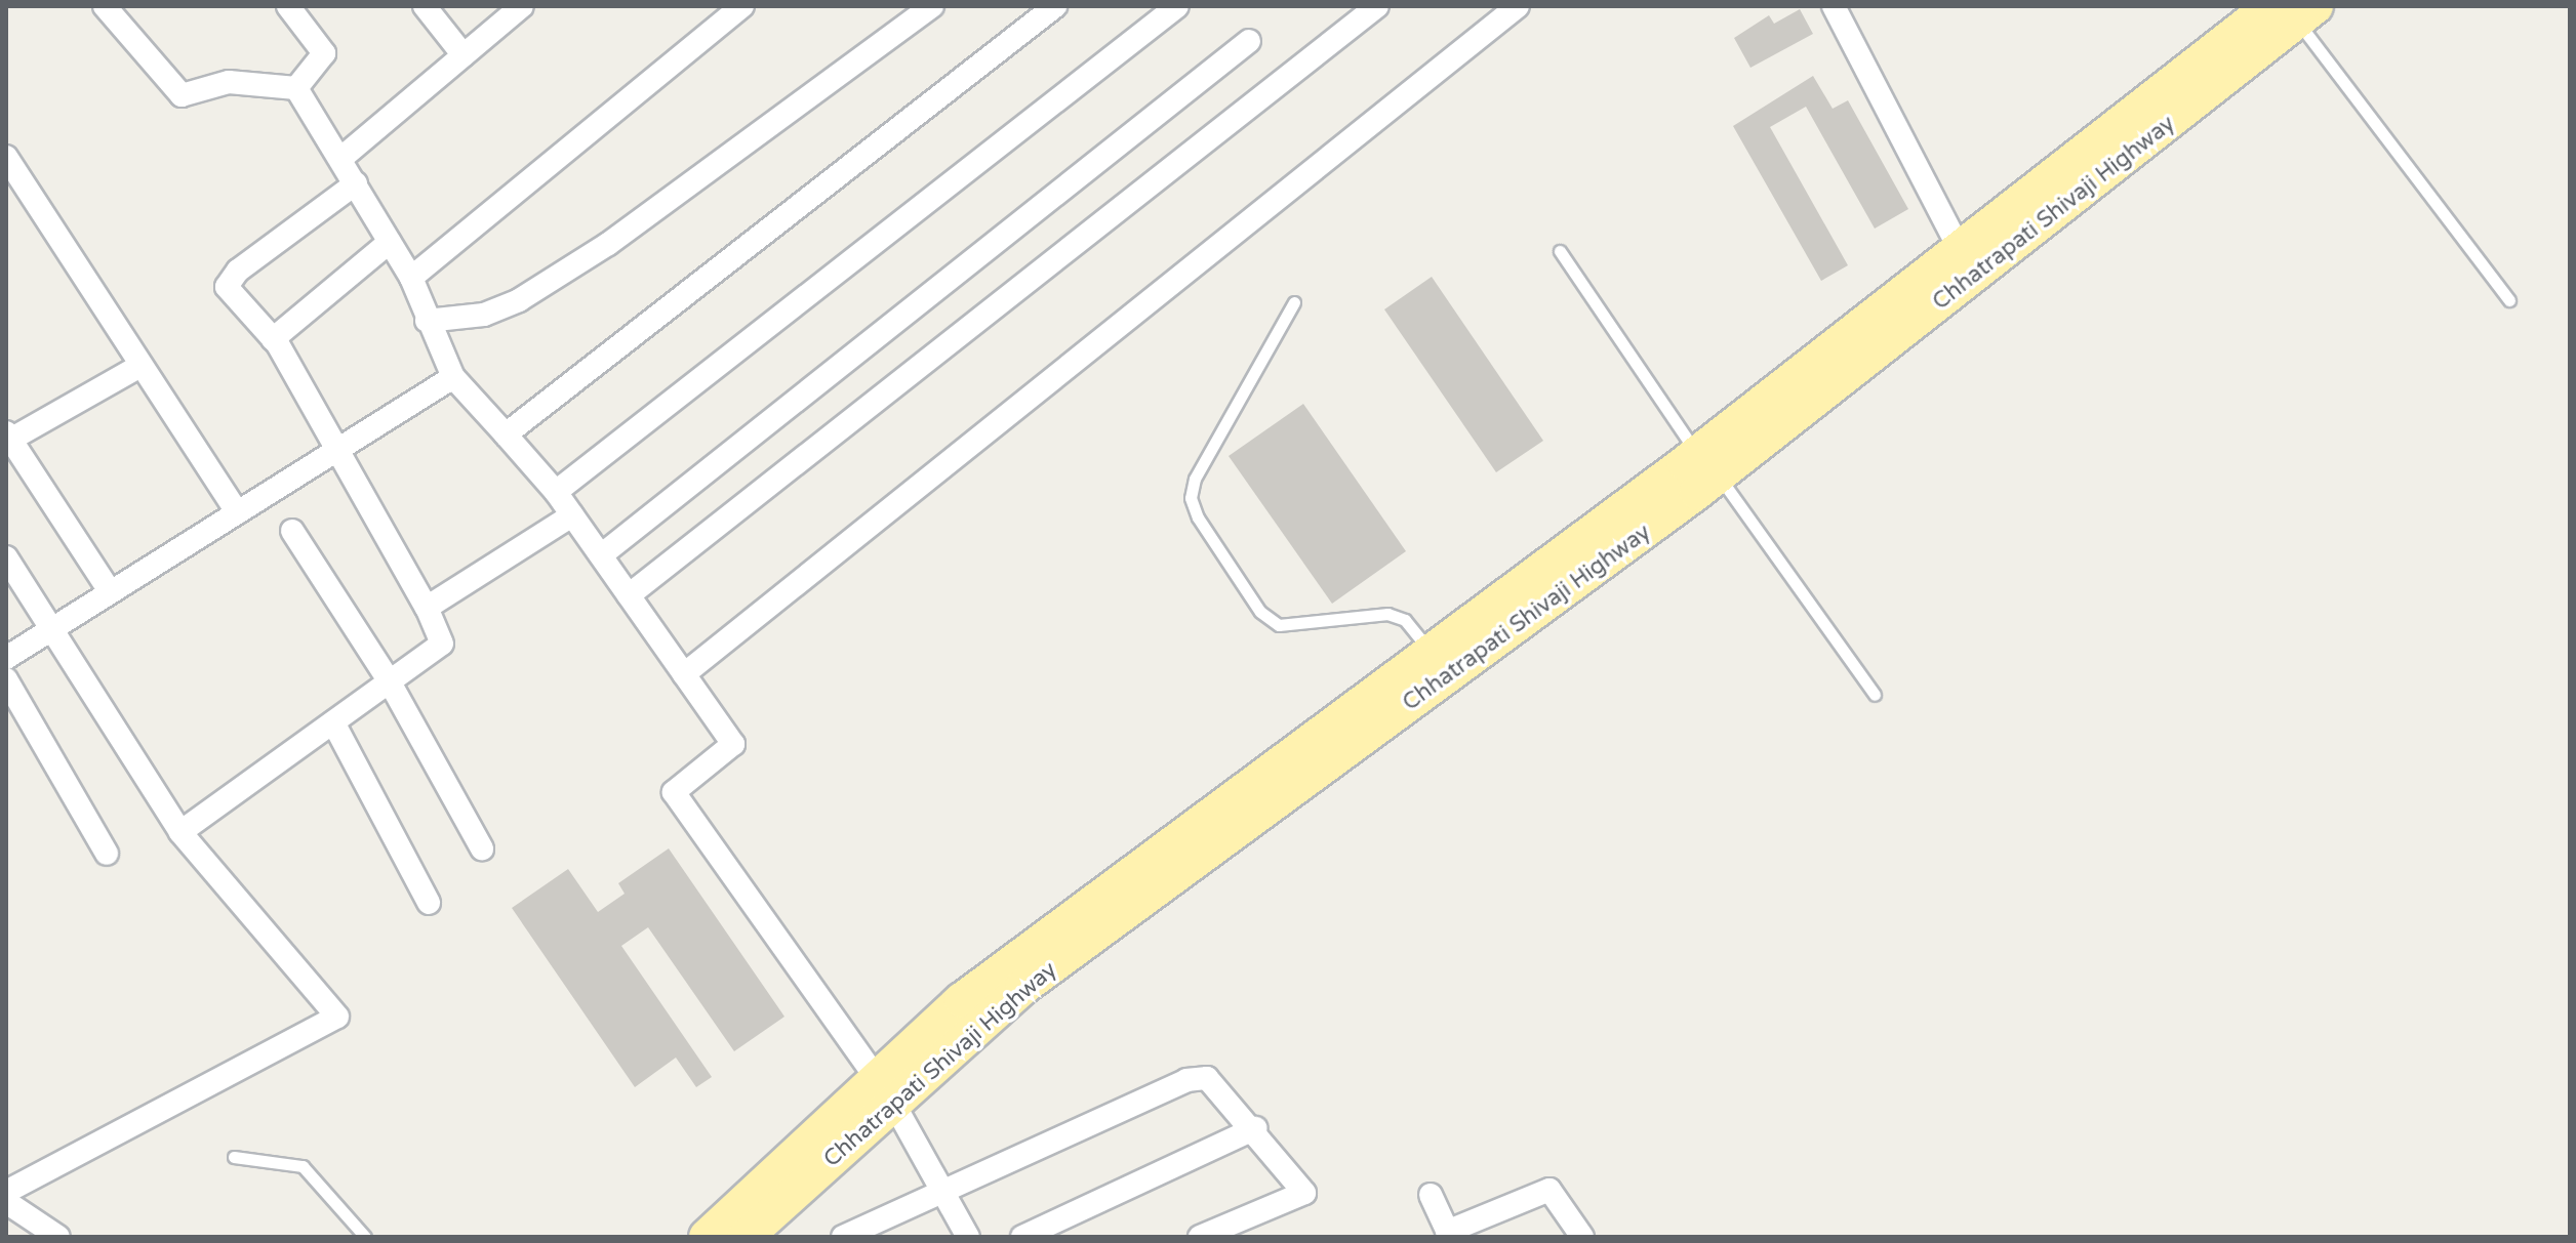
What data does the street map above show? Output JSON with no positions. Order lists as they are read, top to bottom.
{
  "streets": {
    "main road": ["Chhatrapati Shivaji Highway"]
  }
}
